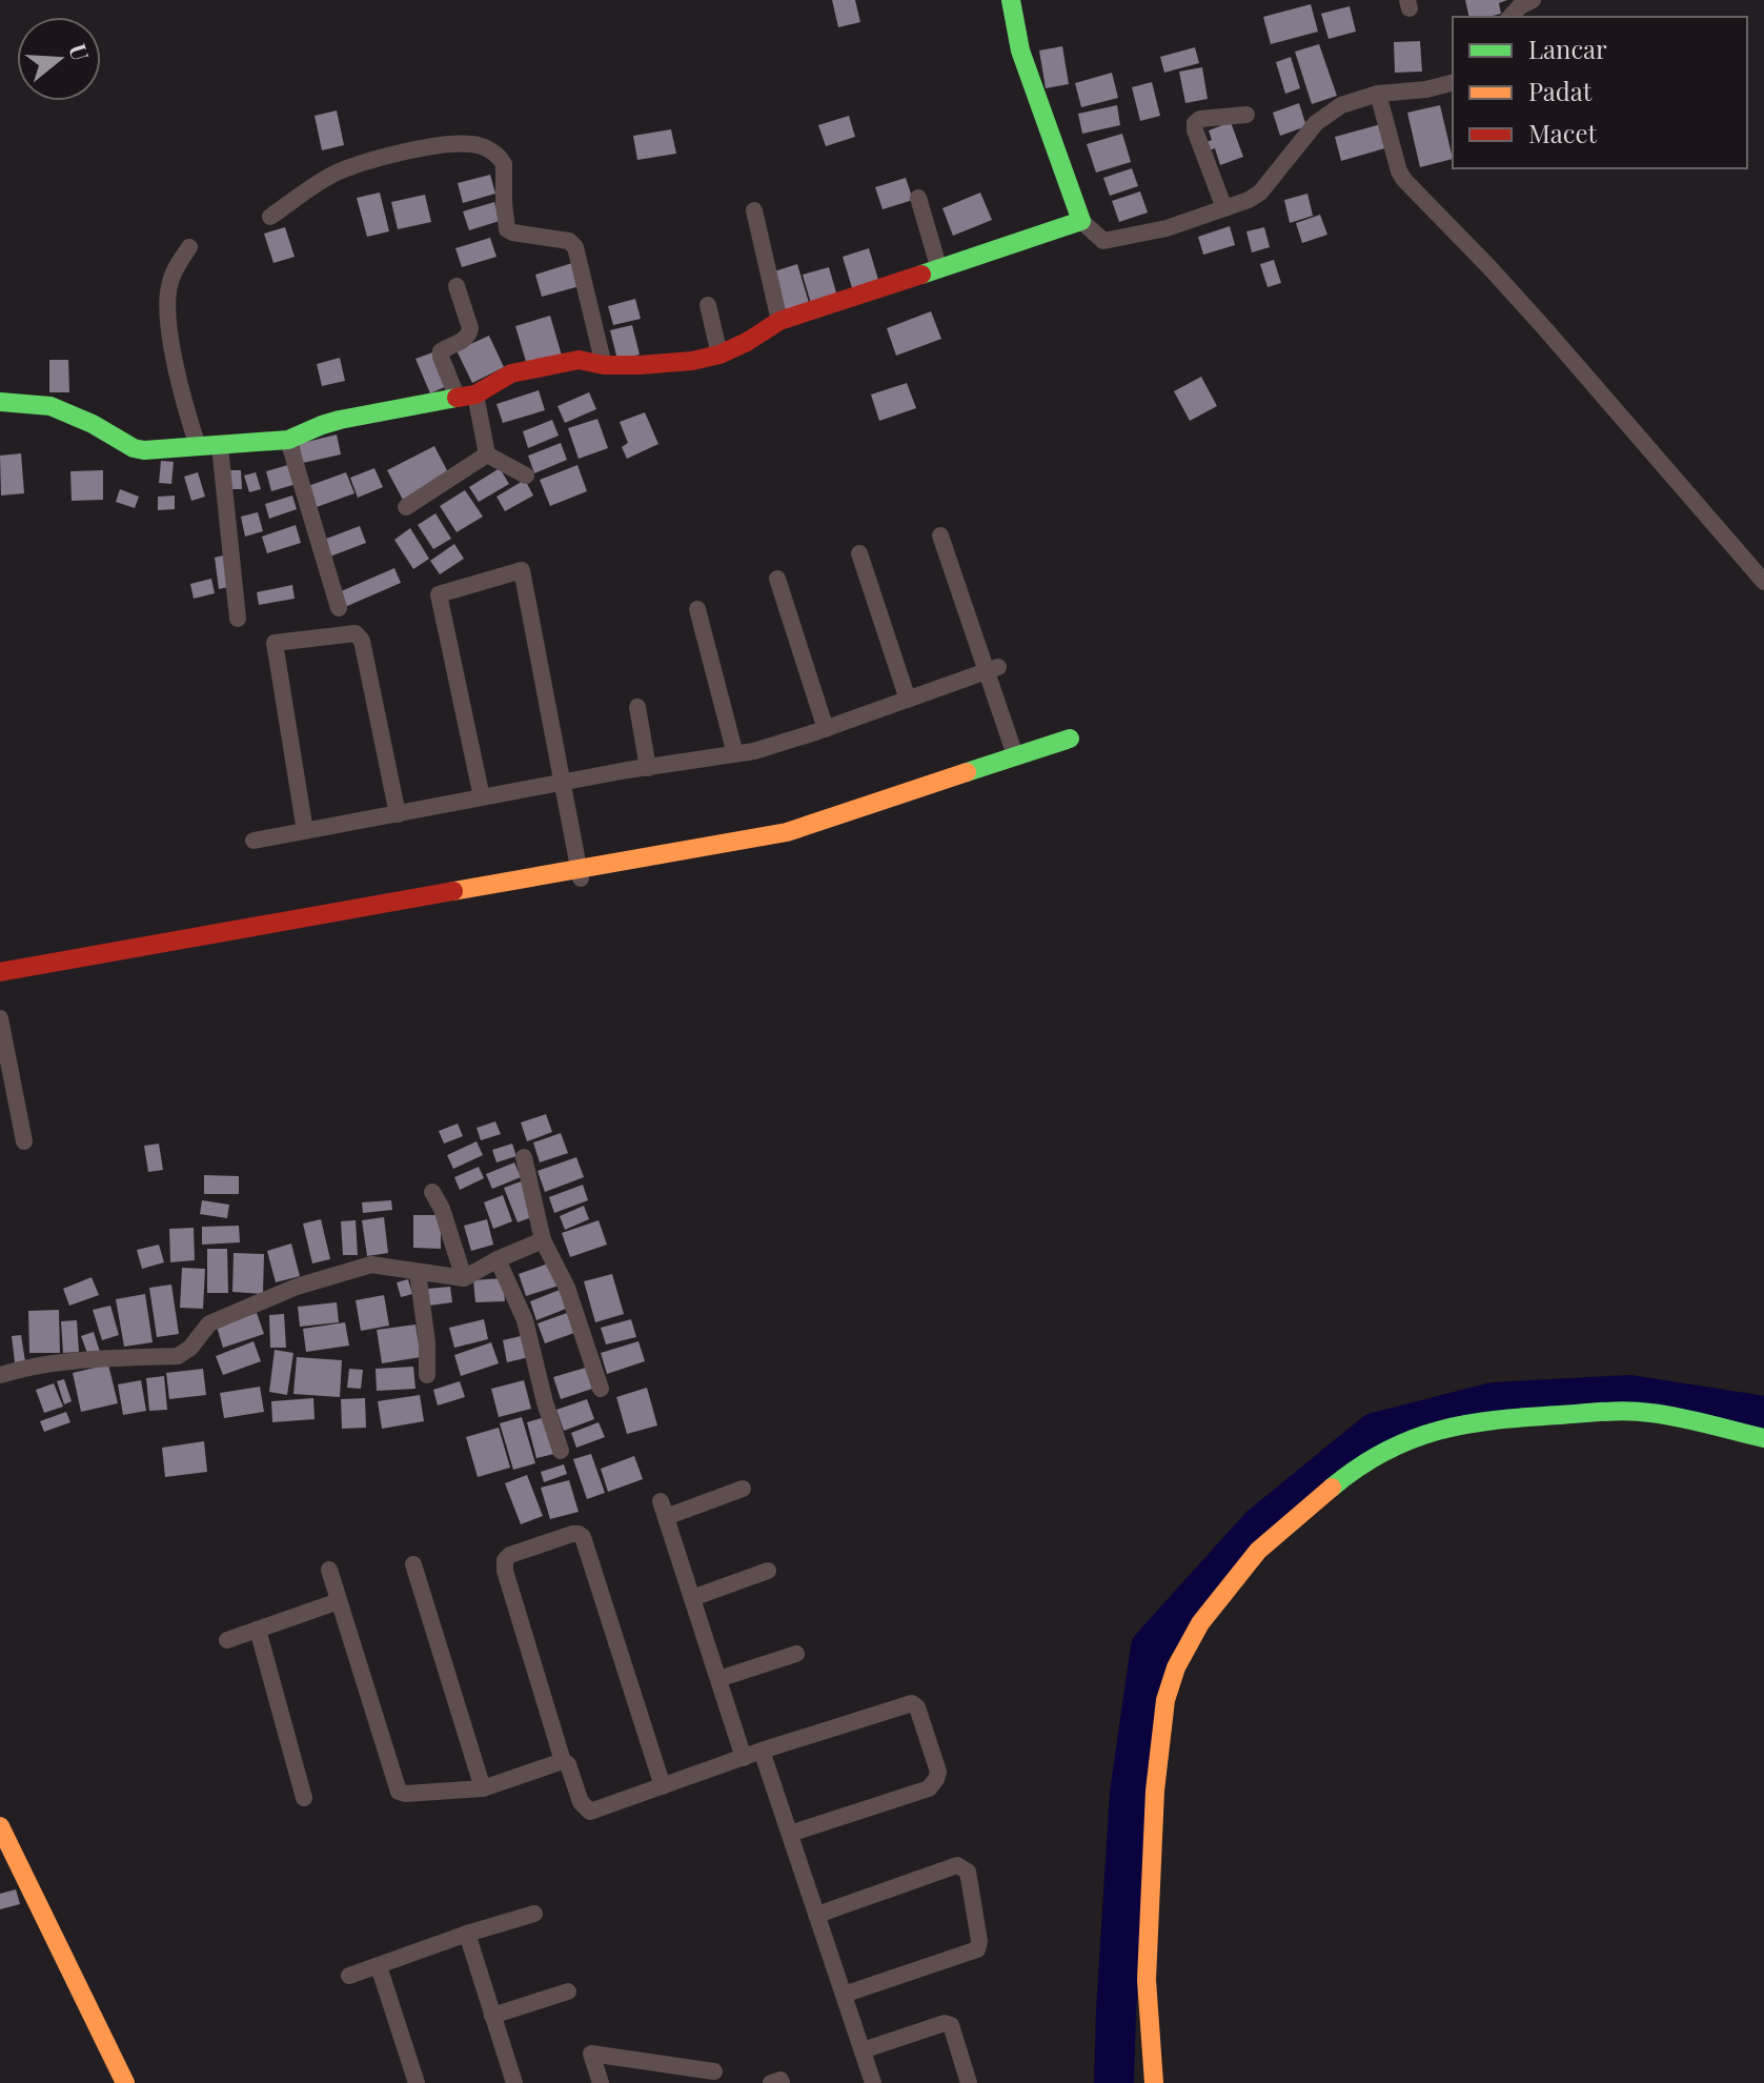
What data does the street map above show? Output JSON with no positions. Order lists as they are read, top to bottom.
{
  "legend": ["Lancar", "Padat", "Macet"],
  "north": "right"
}
